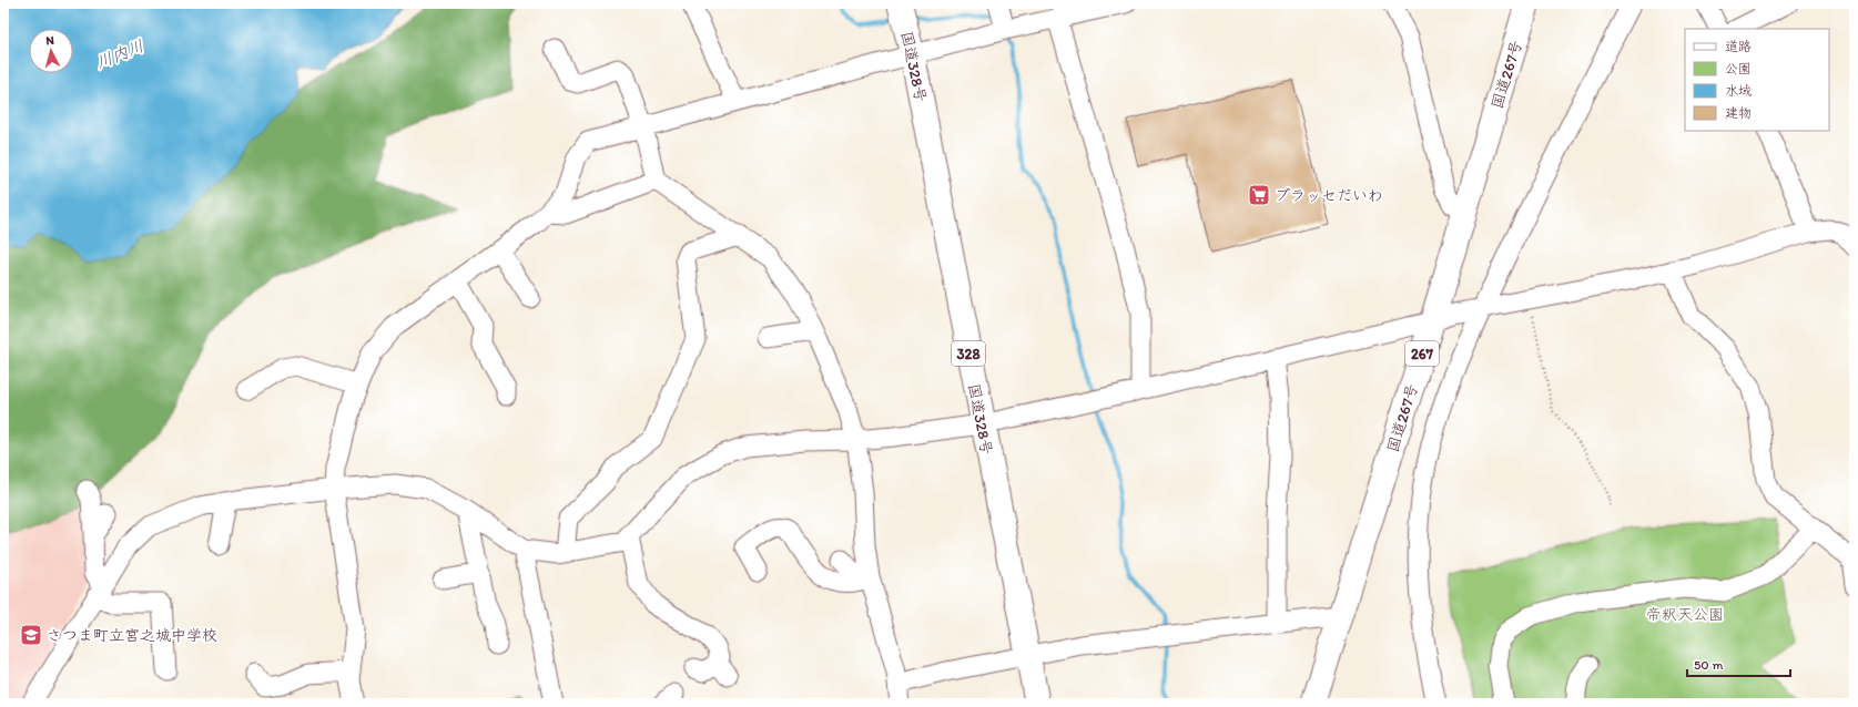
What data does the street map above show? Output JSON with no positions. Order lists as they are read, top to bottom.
{
  "streets": {
    "highway": [
      "国道328号",
      "国道267号",
      "328",
      "267"
    ]
  },
  "water": ["川内川"],
  "parks": ["帝釈天公園"],
  "places": {
    "supermarket": ["プラッセだいわ"],
    "school or university": ["さつま町立宮之城中学校"]
  },
  "legend": [
    "道路",
    "公園",
    "水域",
    "建物"
  ],
  "scale_bar": "50 m",
  "north": "top"
}
